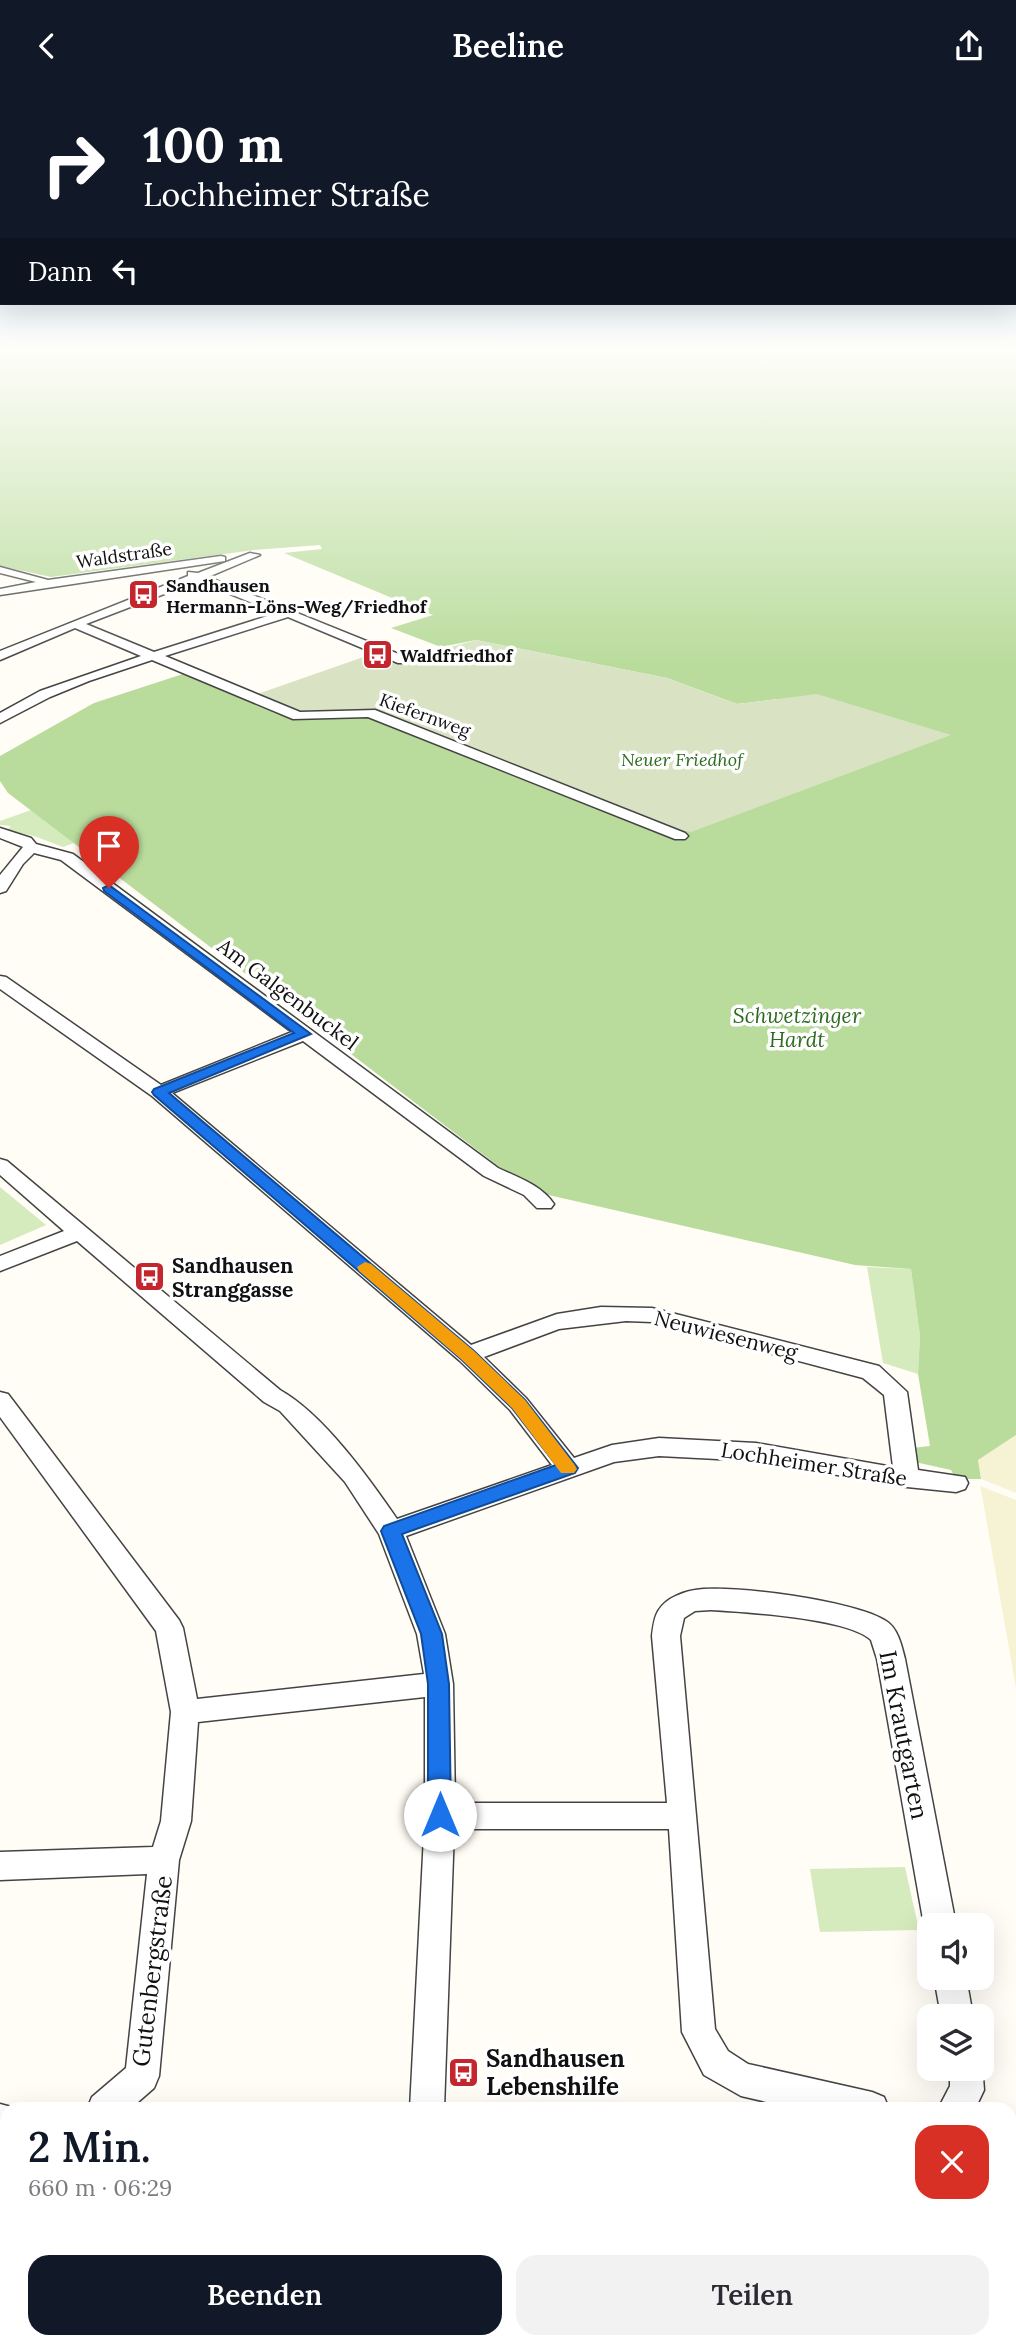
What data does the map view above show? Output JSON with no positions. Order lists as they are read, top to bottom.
{
  "streets": {
    "street": [
      "Waldstraße",
      "Kiefernweg",
      "Am Galgenbuckel",
      "Neuwiesenweg",
      "Lochheimer Straße",
      "Im Krautgarten",
      "Gutenbergstraße"
    ]
  },
  "crossings": [
    ["Neuwiesenweg", "Lochheimer Straße"]
  ],
  "parks": ["Neuer Friedhof", "Schwetzinger Hardt"],
  "places": {
    "bus stop": [
      "Sandhausen Hermann-Löns-Weg/Friedhof",
      "Waldfriedhof",
      "Sandhausen Stranggasse",
      "Sandhausen Lebenshilfe"
    ]
  },
  "page": {
    "header": "Beeline",
    "turn": ["100 m", "Lochheimer Straße"],
    "then": "Dann",
    "heading": ["2 Min.", "660 m · 06:29"],
    "buttons": ["Beenden", "Teilen"]
  }
}
